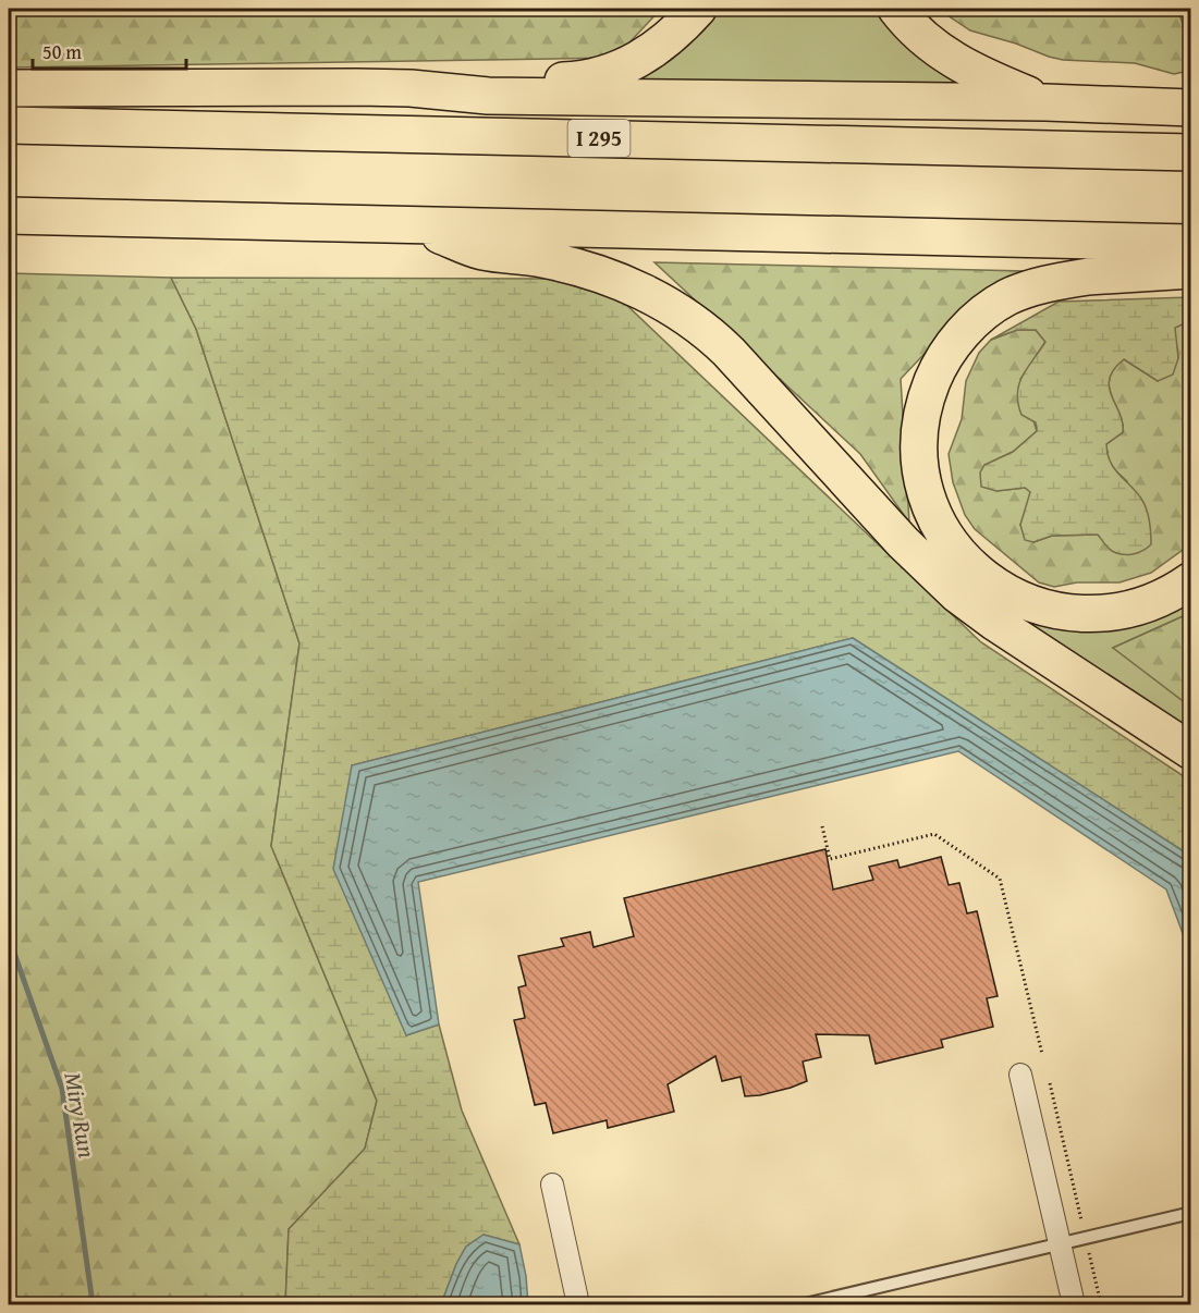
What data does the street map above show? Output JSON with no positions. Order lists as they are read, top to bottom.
{
  "streets": {
    "highway": ["I 295"]
  },
  "water": ["Miry Run"],
  "scale_bar": "50 m"
}
